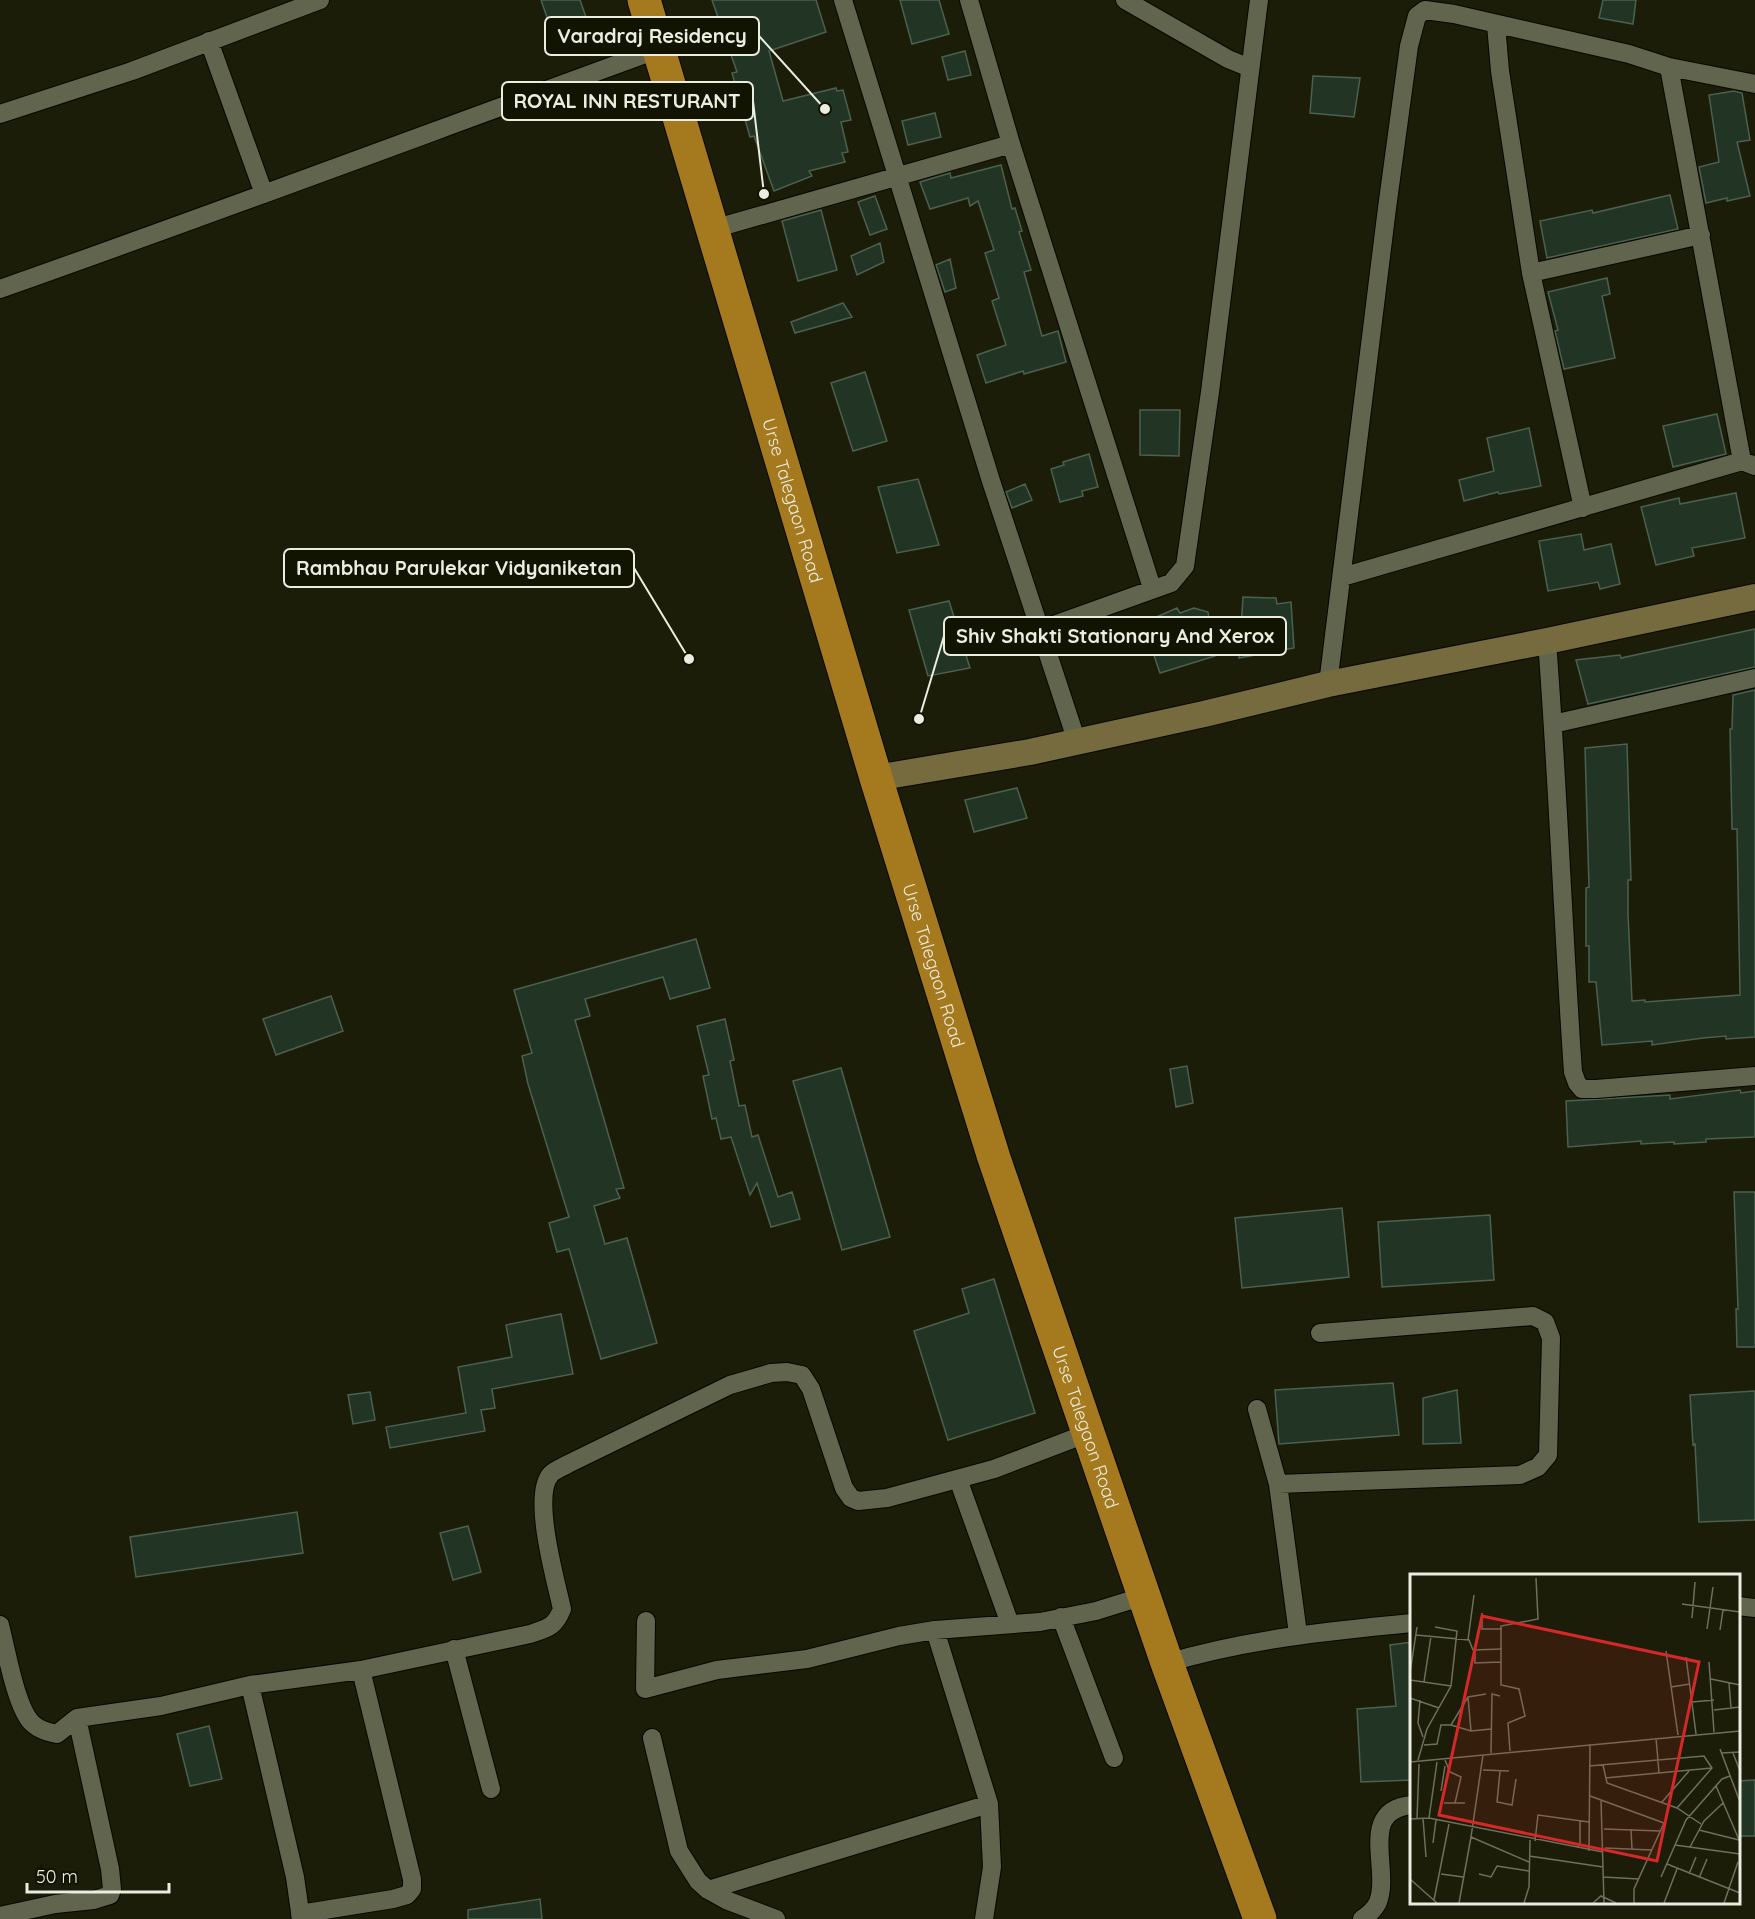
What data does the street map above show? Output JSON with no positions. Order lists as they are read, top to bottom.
{
  "streets": {
    "highway": ["Urse Talegaon Road"]
  },
  "places": [
    "Varadraj Residency",
    "ROYAL INN RESTURANT",
    "Rambhau Parulekar Vidyaniketan",
    "Shiv Shakti Stationary And Xerox"
  ],
  "scale_bar": "50 m"
}
